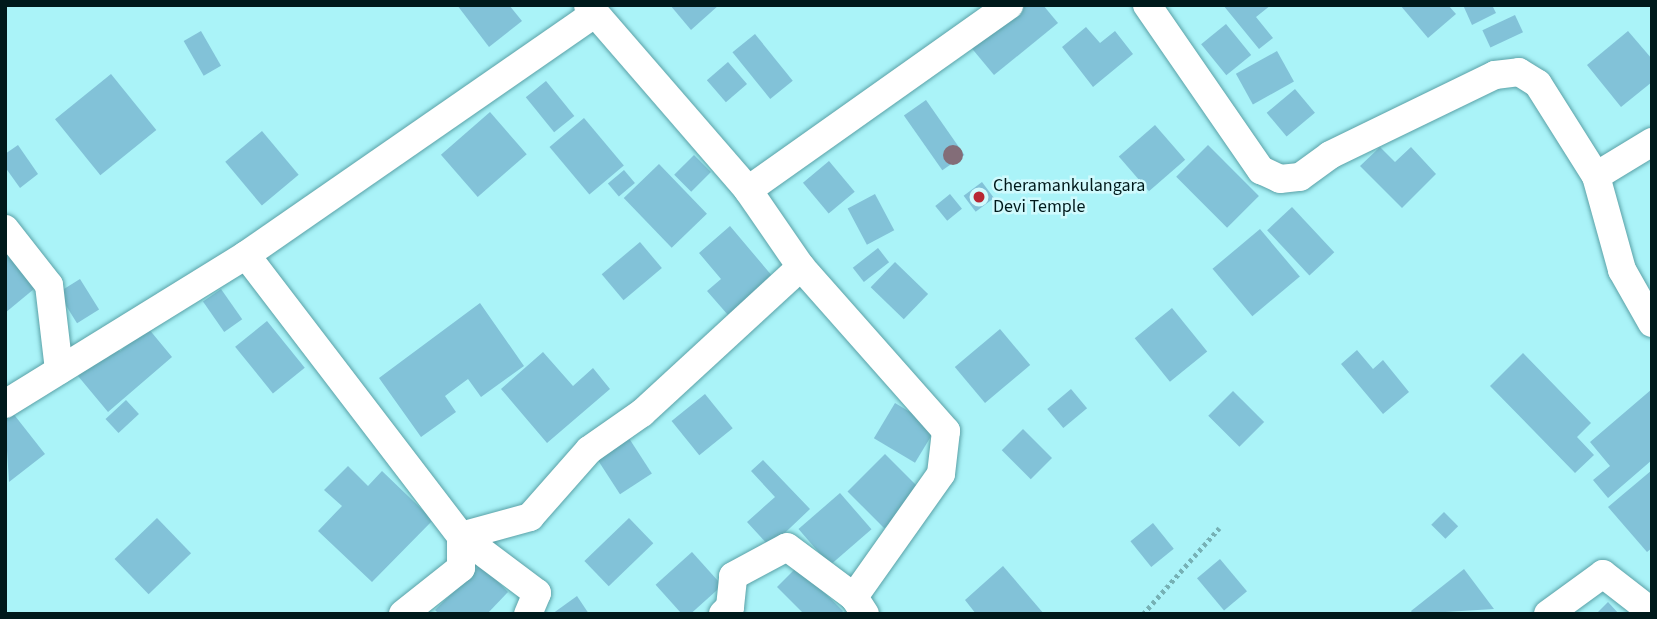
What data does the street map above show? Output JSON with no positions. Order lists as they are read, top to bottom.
{
  "places": ["Cheramankulangara Devi Temple"]
}
